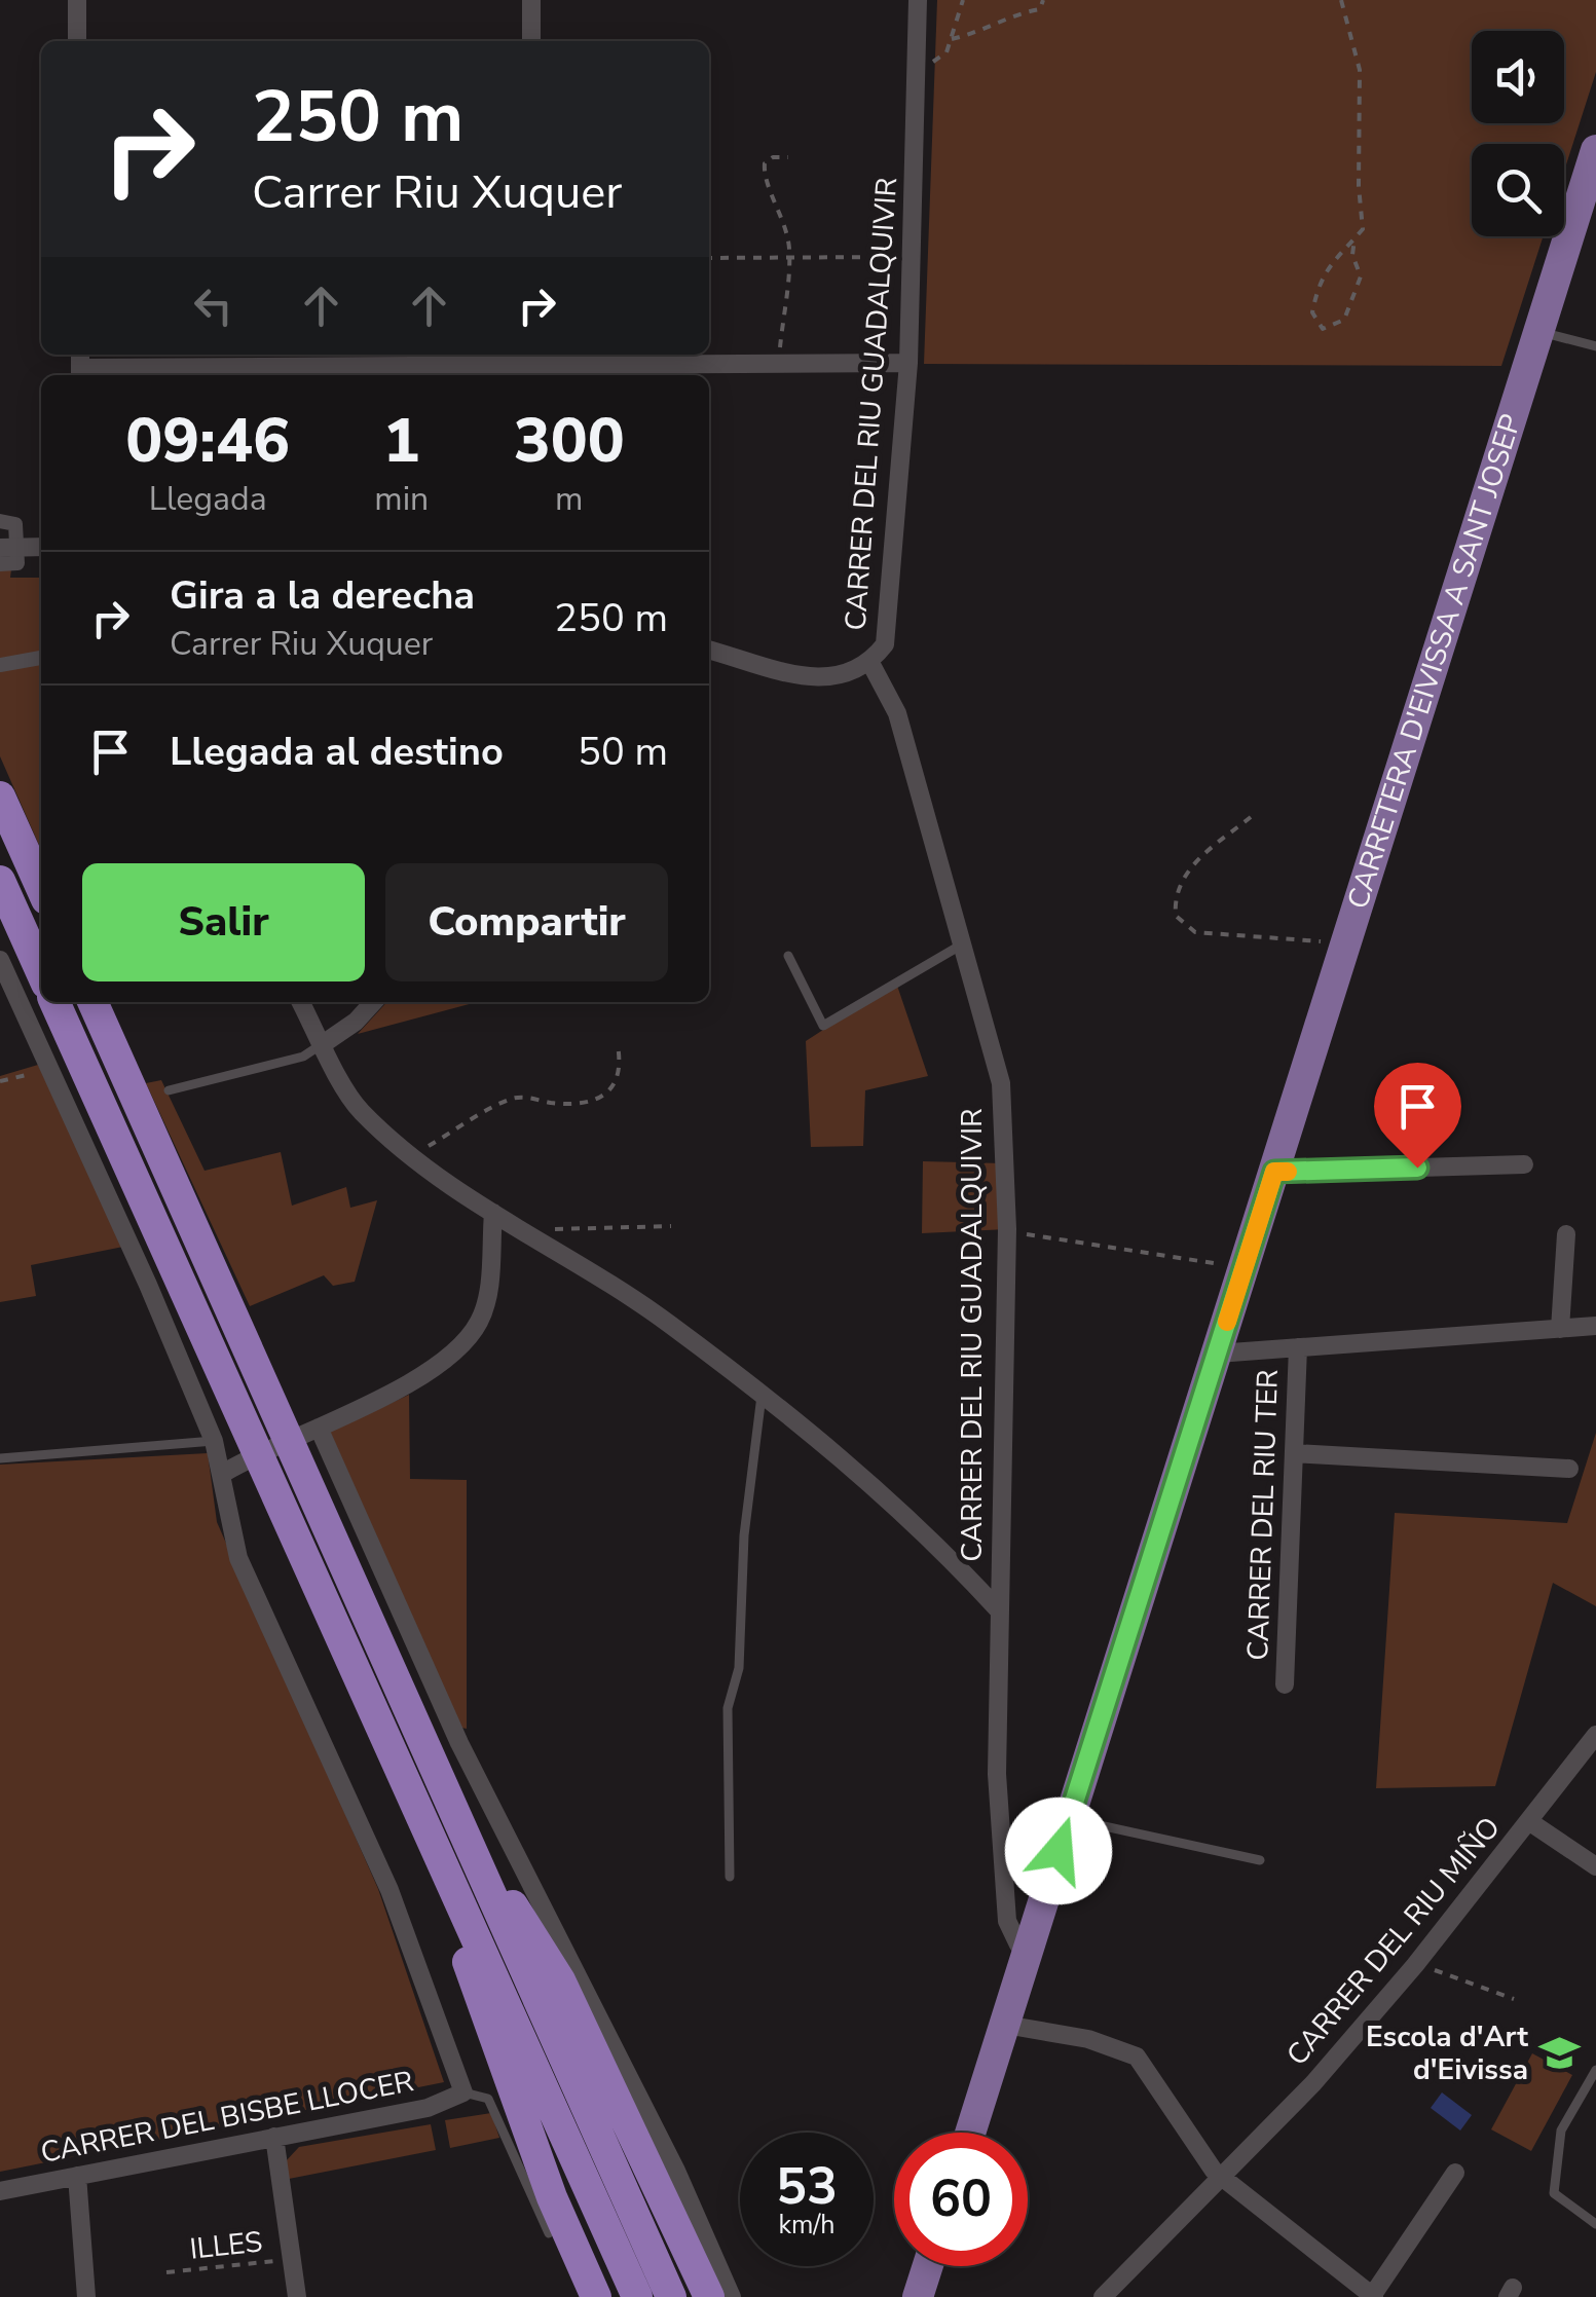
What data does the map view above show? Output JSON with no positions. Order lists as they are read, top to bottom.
{
  "streets": {
    "main road": ["CARRETERA D'EIVISSA A SANT JOSEP"],
    "street": [
      "CARRER DEL RIU GUADALQUIVIR",
      "CARRER DEL RIU TER",
      "CARRER DEL RIU MIÑO",
      "CARRER DEL BISBE LLOCER"
    ],
    "path": ["ILLES"]
  },
  "crossings": [
    ["CARRER DEL RIU GUADALQUIVIR", "CARRETERA D'EIVISSA A SANT JOSEP"]
  ],
  "places": {
    "school or university": ["Escola d'Art d'Eivissa"]
  },
  "page": {
    "turn": ["250 m", "Carrer Riu Xuquer"],
    "eta": [
      "09:46",
      "Llegada",
      "1",
      "min",
      "300",
      "m"
    ],
    "list": [
      {
        "name": "Gira a la derecha",
        "note": "Carrer Riu Xuquer",
        "value": "250 m"
      },
      {
        "name": "Llegada al destino",
        "value": "50 m"
      }
    ],
    "buttons": ["Salir", "Compartir"],
    "speed": "53 km/h",
    "limit": "60"
  }
}
